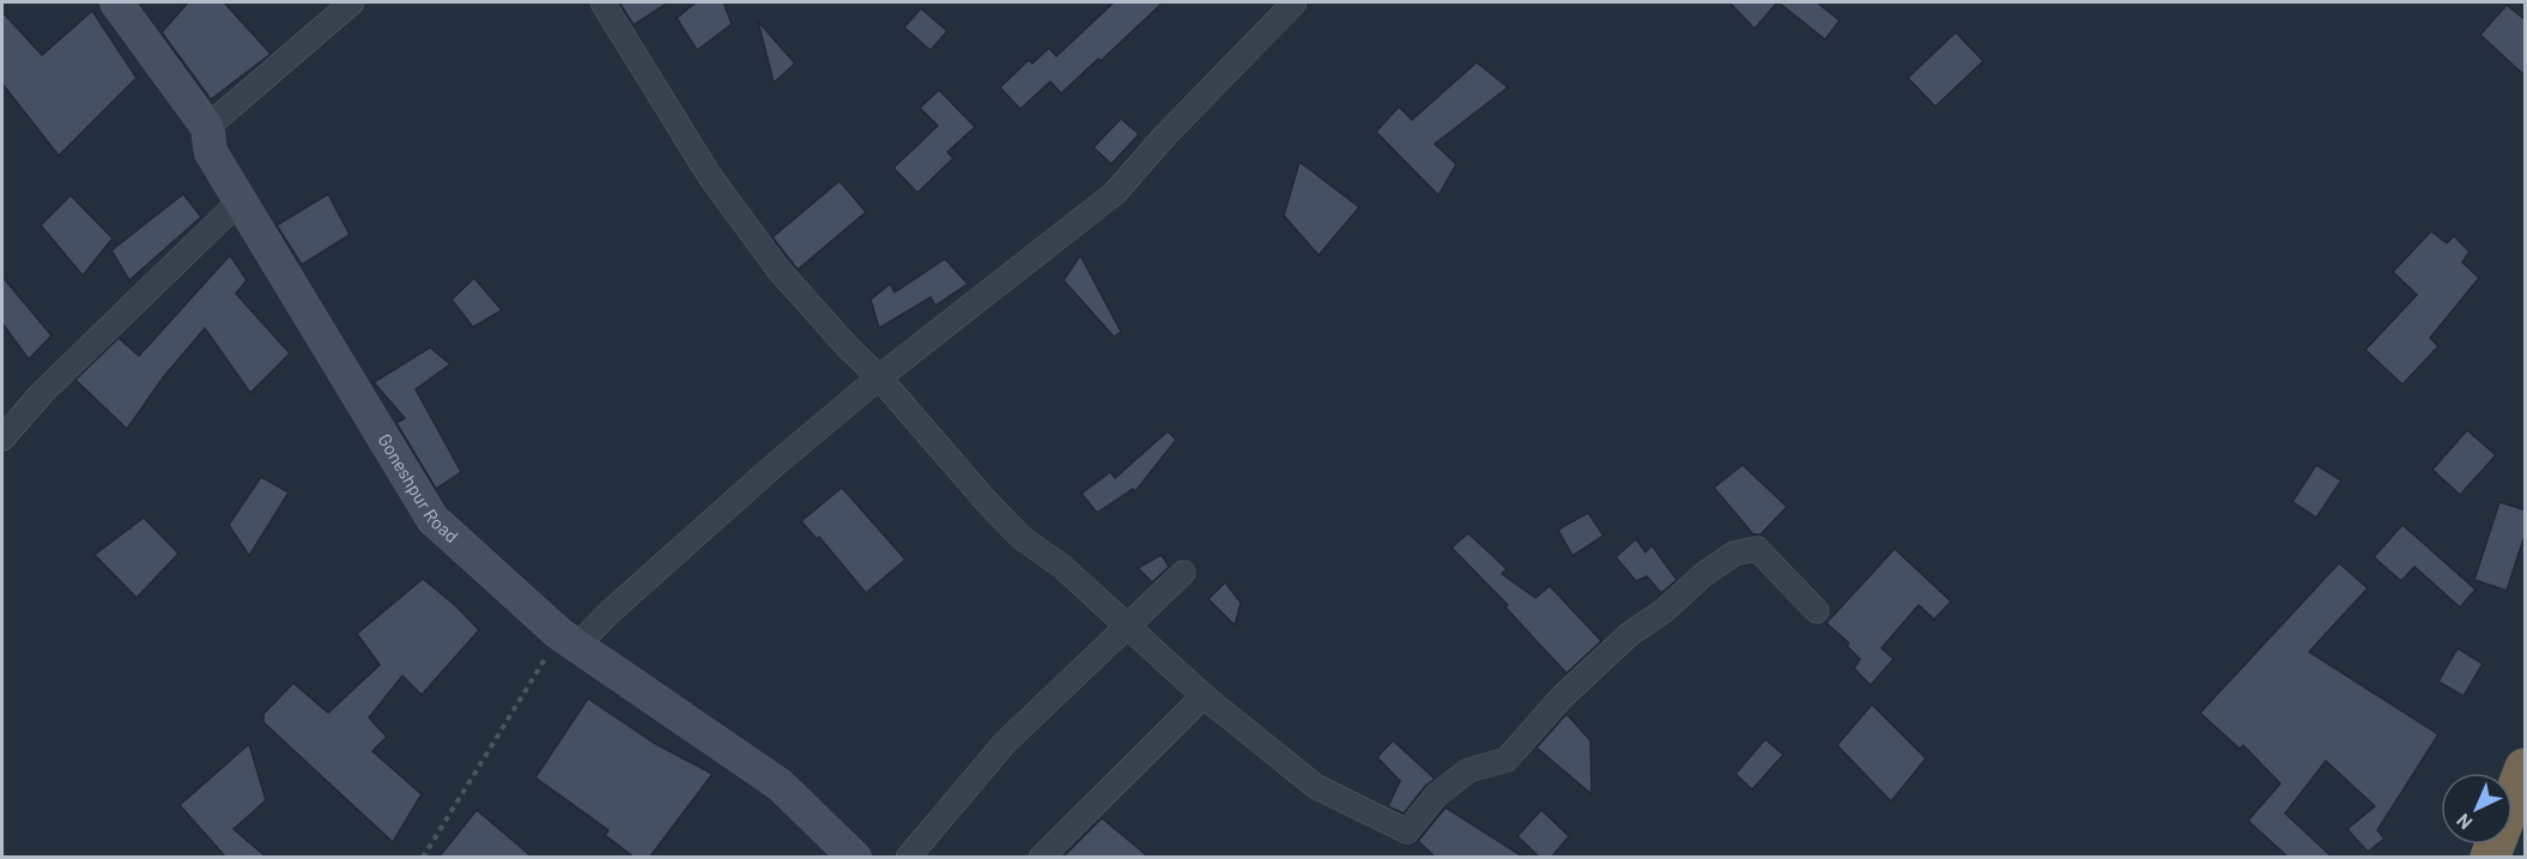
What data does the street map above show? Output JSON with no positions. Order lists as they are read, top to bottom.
{
  "streets": {
    "street": ["Goneshpur Road"]
  },
  "north": "bottom left"
}
